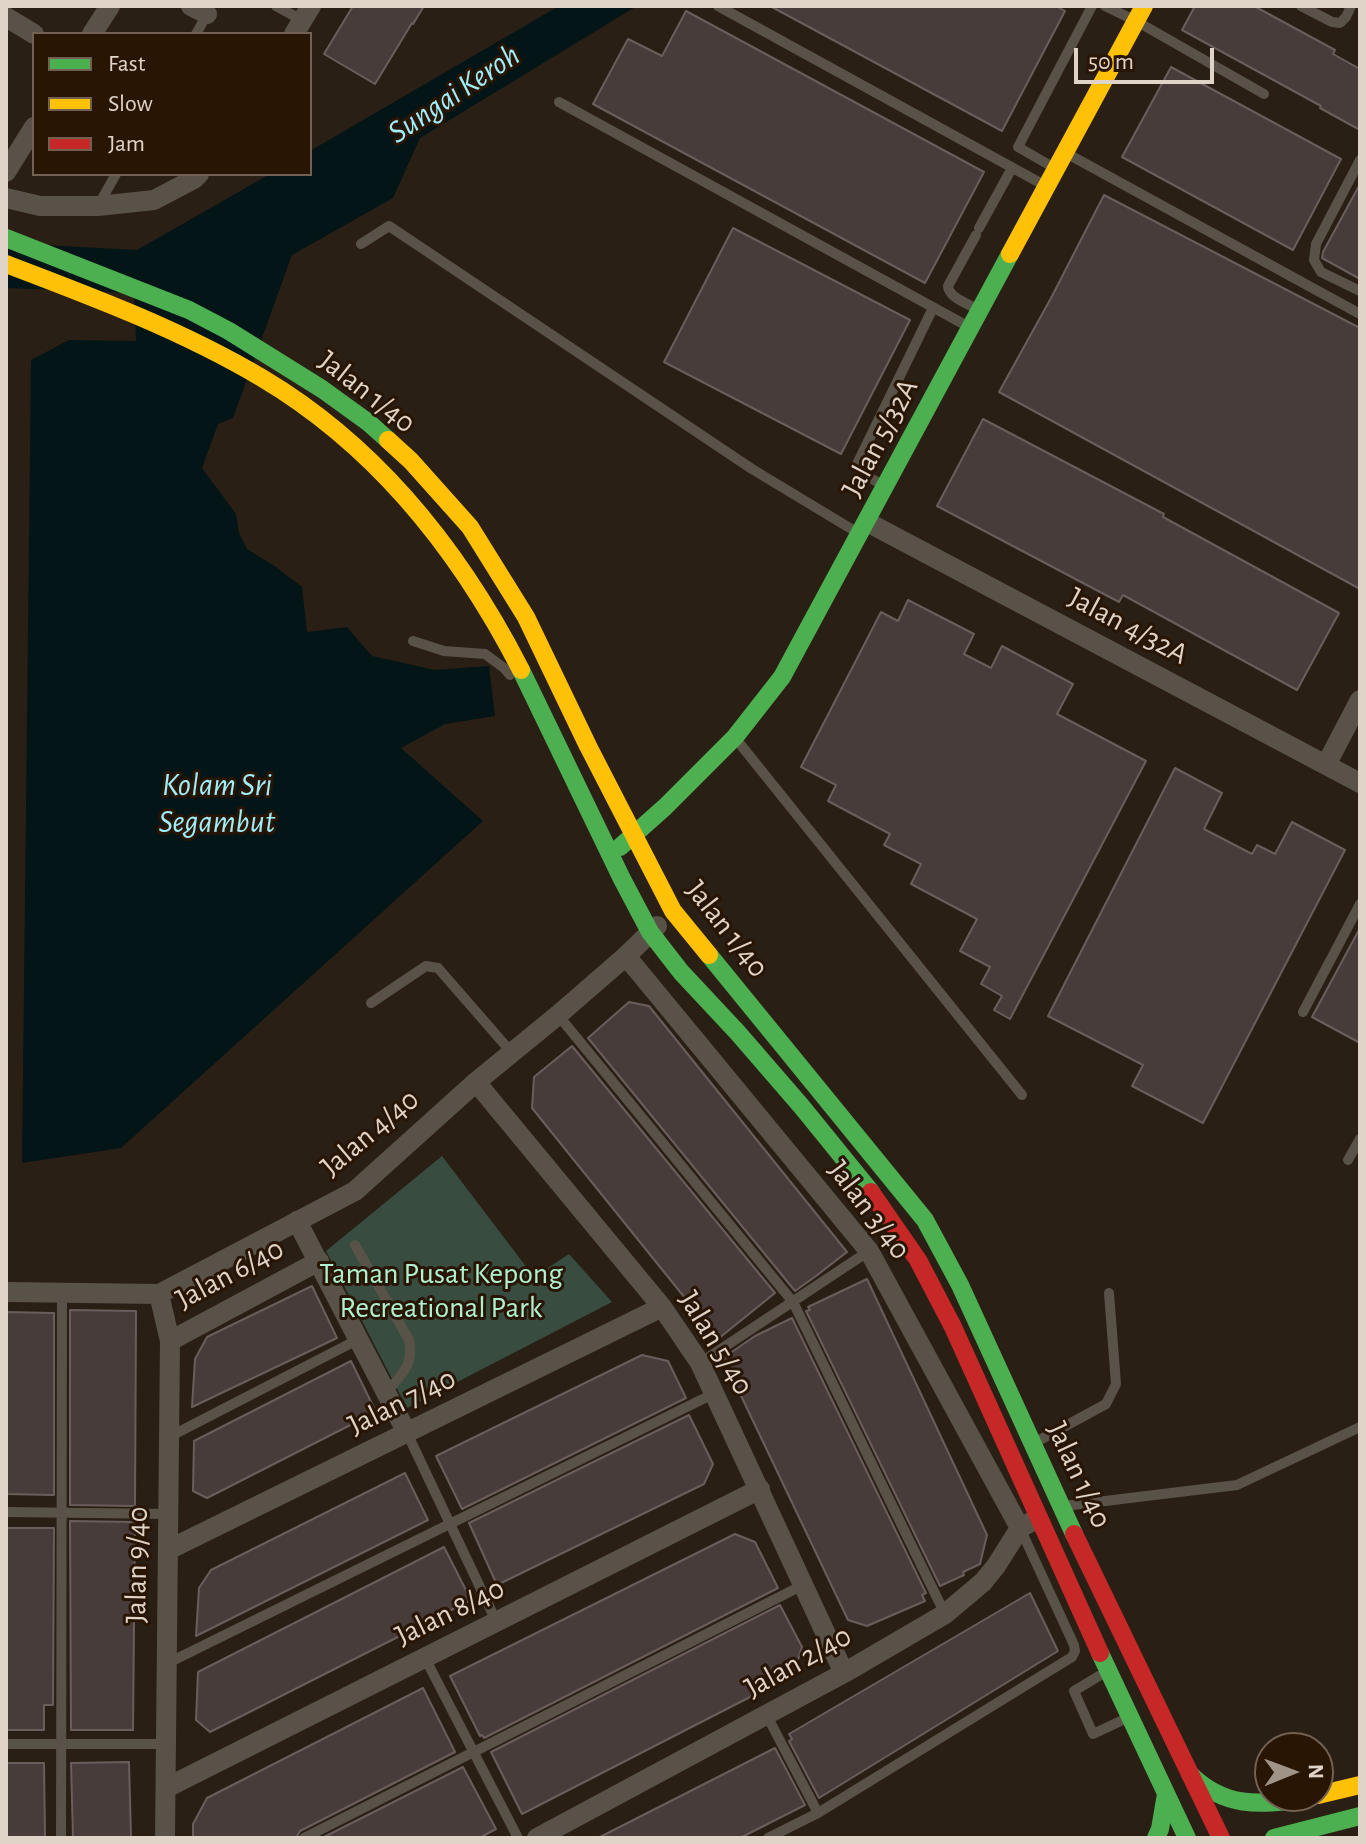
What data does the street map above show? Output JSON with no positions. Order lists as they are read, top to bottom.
{
  "streets": {
    "main road": ["Jalan 1/40", "Jalan 5/32A"],
    "street": [
      "Jalan 4/32A",
      "Jalan 4/40",
      "Jalan 3/40",
      "Jalan 6/40",
      "Jalan 5/40",
      "Jalan 7/40",
      "Jalan 9/40",
      "Jalan 8/40",
      "Jalan 2/40"
    ]
  },
  "crossings": [
    ["Jalan 1/40", "Jalan 5/32A"],
    ["Jalan 1/40", "Jalan 4/40"],
    ["Jalan 1/40", "Jalan 2/40"],
    ["Jalan 5/32A", "Jalan 4/32A"],
    ["Jalan 4/40", "Jalan 3/40"],
    ["Jalan 4/40", "Jalan 5/40"],
    ["Jalan 4/40", "Jalan 9/40"],
    ["Jalan 3/40", "Jalan 2/40"],
    ["Jalan 6/40", "Jalan 9/40"],
    ["Jalan 5/40", "Jalan 7/40"],
    ["Jalan 5/40", "Jalan 8/40"],
    ["Jalan 5/40", "Jalan 2/40"],
    ["Jalan 7/40", "Jalan 9/40"],
    ["Jalan 9/40", "Jalan 8/40"]
  ],
  "water": ["Sungai Keroh", "Kolam Sri Segambut"],
  "parks": ["Taman Pusat Kepong Recreational Park"],
  "legend": ["Fast", "Slow", "Jam"],
  "scale_bar": "50 m",
  "north": "right"
}
